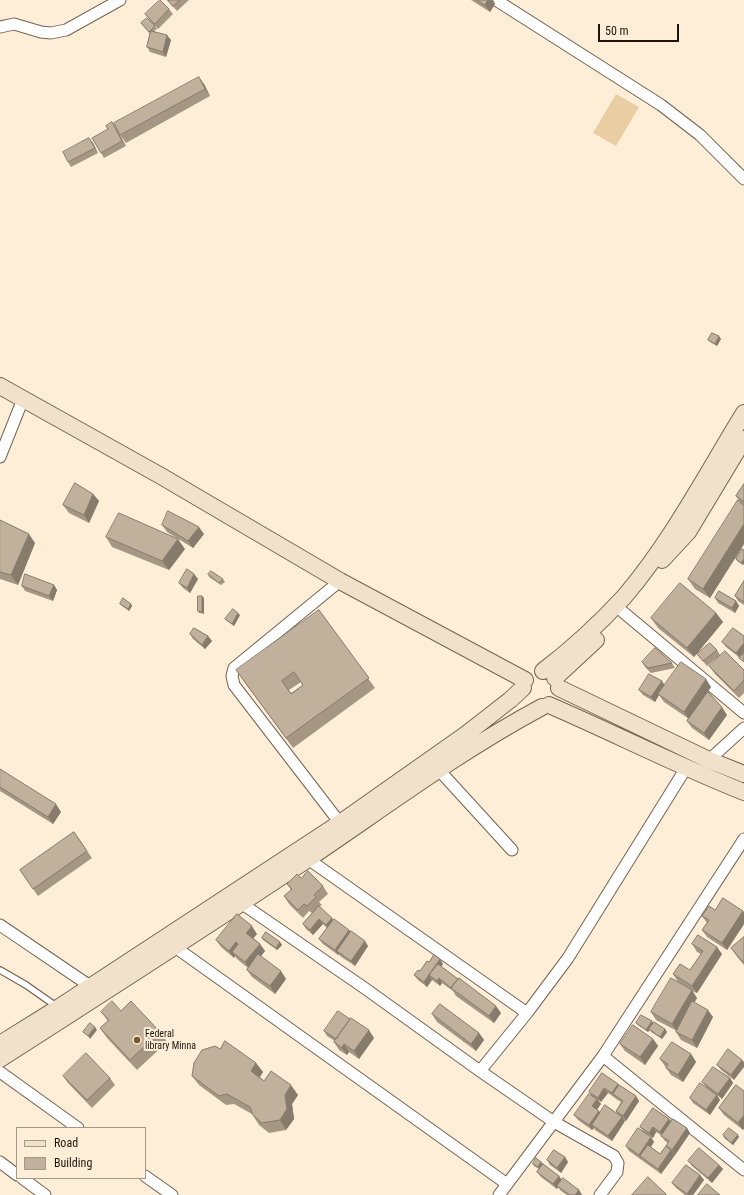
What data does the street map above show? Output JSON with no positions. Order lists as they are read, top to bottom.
{
  "places": ["Federal library Minna"],
  "legend": ["Road", "Building"],
  "scale_bar": "50 m"
}
